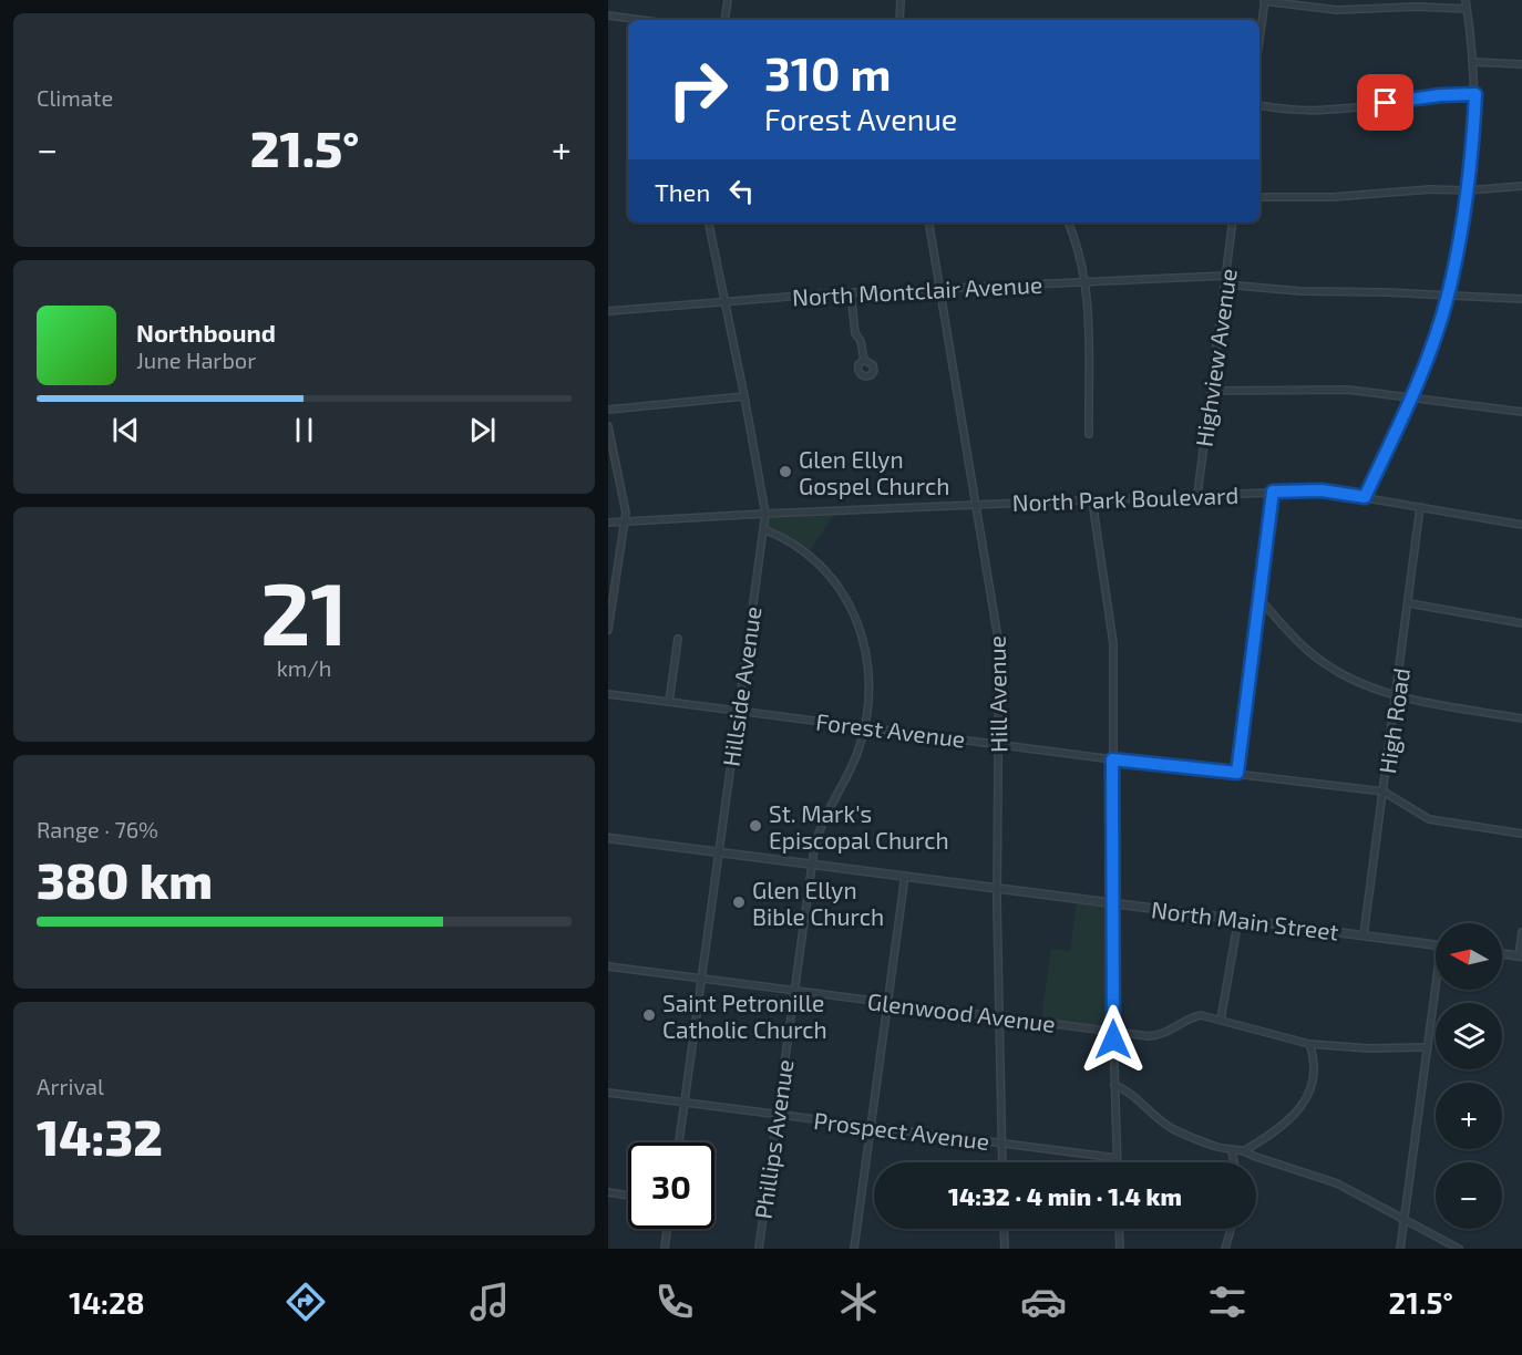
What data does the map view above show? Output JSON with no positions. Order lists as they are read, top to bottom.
{
  "streets": {
    "street": [
      "North Montclair Avenue",
      "Highview Avenue",
      "North Park Boulevard",
      "Hillside Avenue",
      "Hill Avenue",
      "High Road",
      "Forest Avenue",
      "North Main Street",
      "Glenwood Avenue",
      "Prospect Avenue",
      "Phillips Avenue"
    ]
  },
  "crossings": [
    ["North Montclair Avenue", "Highview Avenue"],
    ["North Montclair Avenue", "Hillside Avenue"],
    ["North Montclair Avenue", "Hill Avenue"],
    ["Highview Avenue", "North Park Boulevard"],
    ["North Park Boulevard", "Hillside Avenue"],
    ["North Park Boulevard", "Hill Avenue"],
    ["North Park Boulevard", "High Road"],
    ["Hillside Avenue", "Forest Avenue"],
    ["Hillside Avenue", "North Main Street"],
    ["Hillside Avenue", "Glenwood Avenue"],
    ["Hillside Avenue", "Prospect Avenue"],
    ["Hillside Avenue", "Phillips Avenue"],
    ["Hill Avenue", "Forest Avenue"],
    ["Hill Avenue", "North Main Street"],
    ["Hill Avenue", "Glenwood Avenue"],
    ["Hill Avenue", "Prospect Avenue"],
    ["High Road", "Forest Avenue"],
    ["High Road", "North Main Street"],
    ["Forest Avenue", "Phillips Avenue"],
    ["North Main Street", "Phillips Avenue"],
    ["Glenwood Avenue", "Phillips Avenue"],
    ["Prospect Avenue", "Phillips Avenue"]
  ],
  "places": [
    "Glen Ellyn Gospel Church",
    "St. Mark's Episcopal Church",
    "Glen Ellyn Bible Church",
    "Saint Petronille Catholic Church"
  ],
  "north": "left",
  "page": {
    "tile": [
      "Climate",
      ["21", "km/h"],
      ["Range · 76%", "380 km"],
      ["Arrival", "14:32"]
    ],
    "turn": ["310 m", "Forest Avenue"],
    "heat": ["−", "21.5°", "+"],
    "then": "Then",
    "song": ["Northbound", "June Harbor"],
    "map_buttons": ["+", "−"],
    "limit": "30",
    "trip": "14:32 · 4 min · 1.4 km",
    "tabs": ["14:28", "21.5°"]
  }
}
